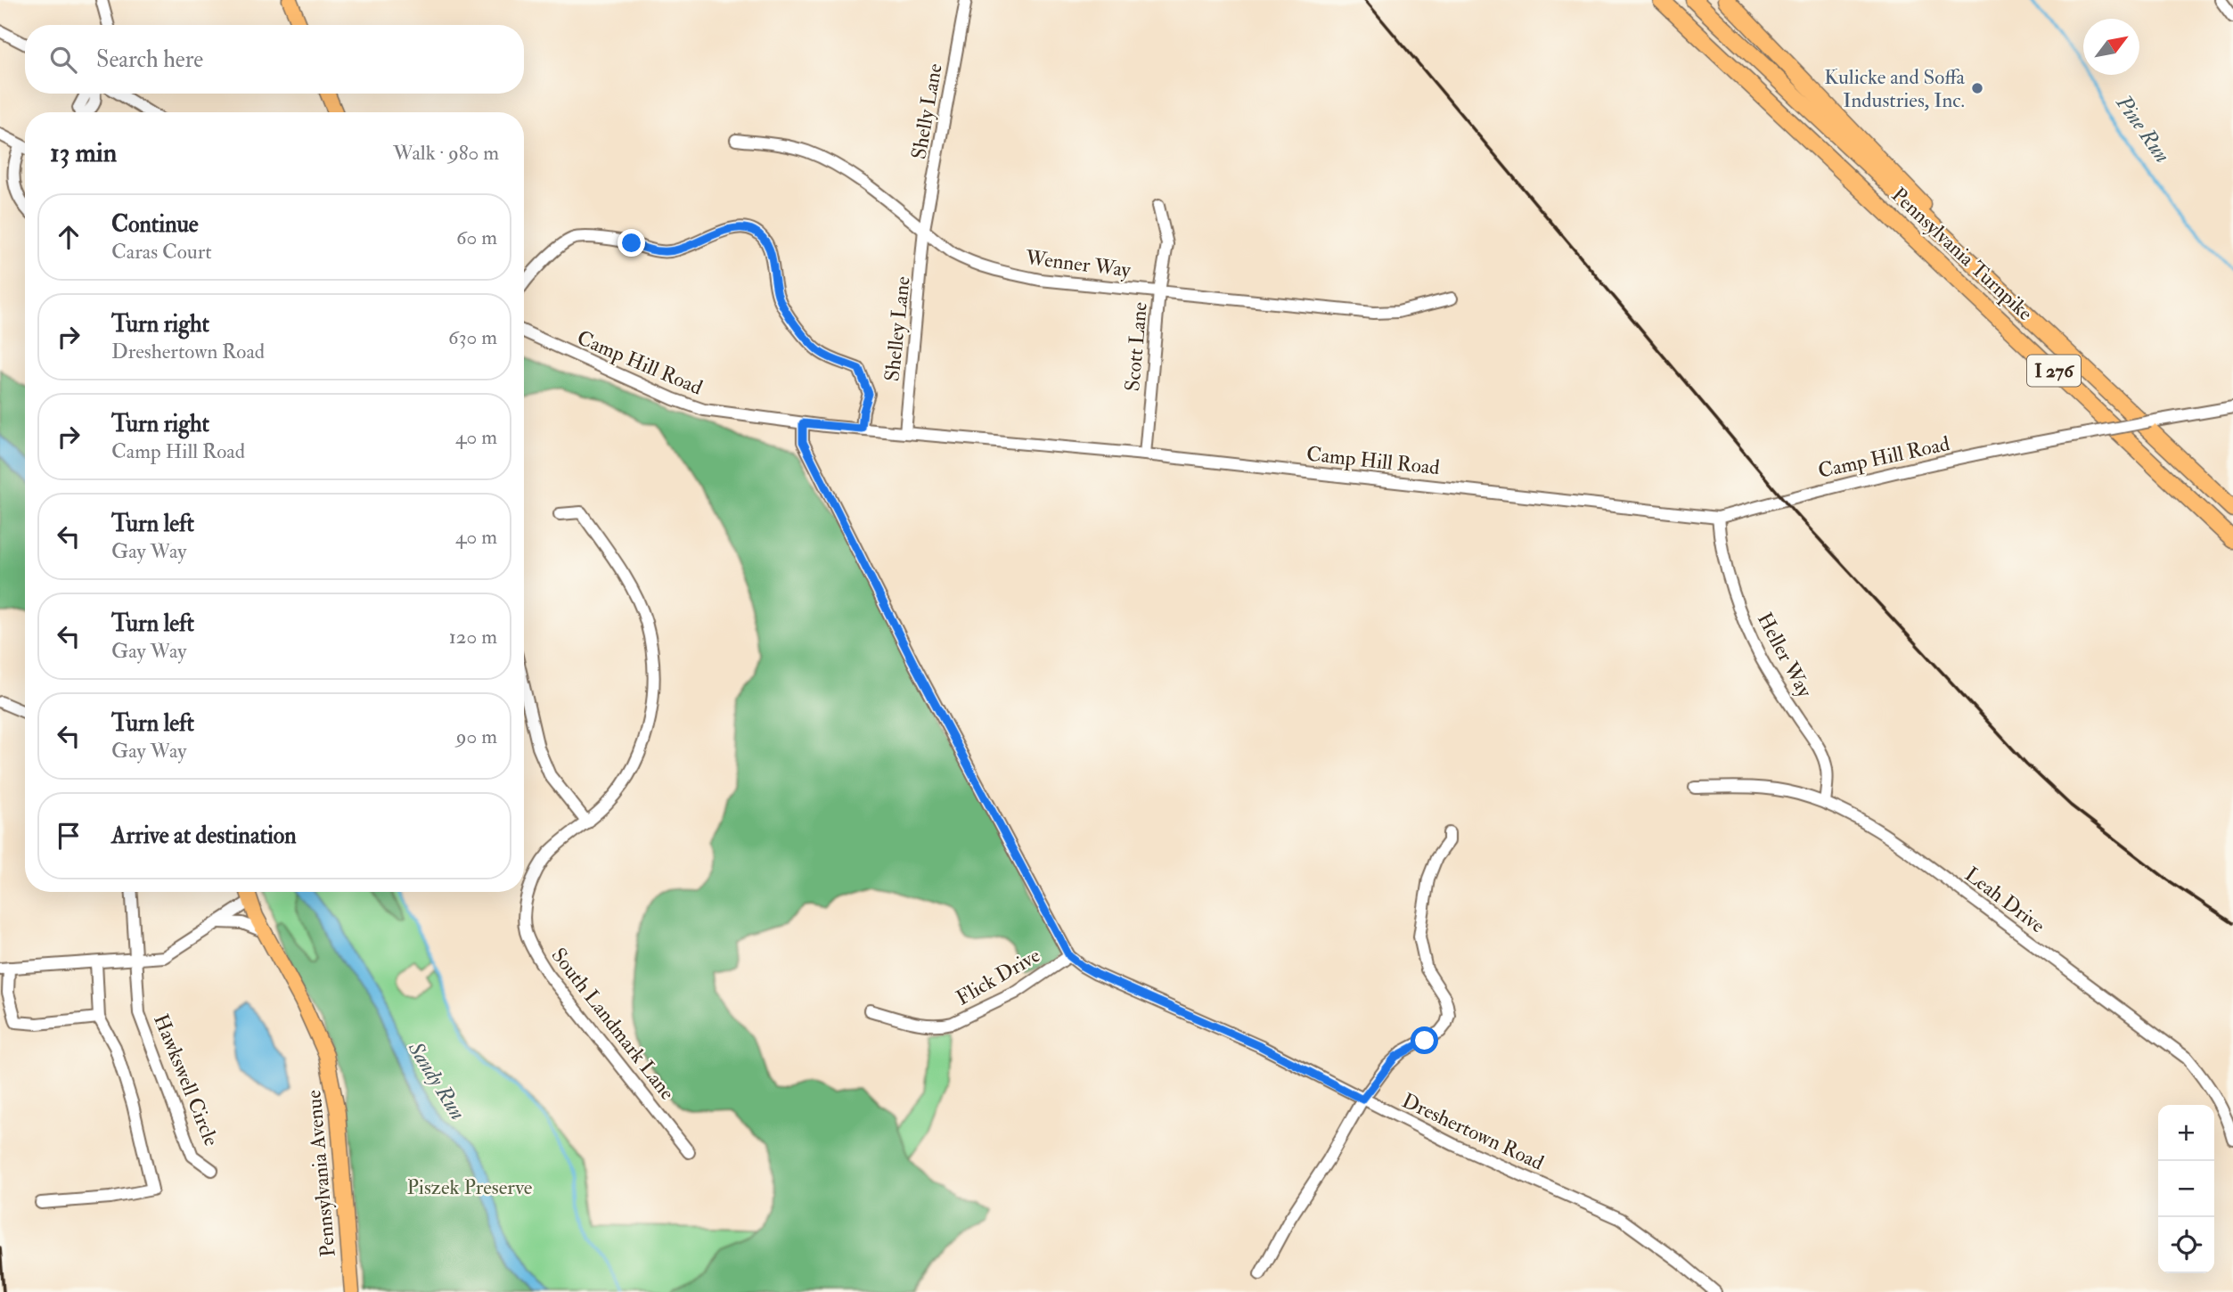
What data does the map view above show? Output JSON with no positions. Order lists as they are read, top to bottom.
{
  "streets": {
    "highway": ["Pennsylvania Turnpike", "I 276"],
    "main road": ["Pennsylvania Avenue"],
    "street": [
      "Shelly Lane",
      "Wenner Way",
      "Shelley Lane",
      "Scott Lane",
      "Camp Hill Road",
      "Heller Way",
      "Leah Drive",
      "Flick Drive",
      "South Landmark Lane",
      "Hawkswell Circle",
      "Dreshertown Road"
    ]
  },
  "crossings": [
    ["Shelly Lane", "Wenner Way"],
    ["Shelly Lane", "Shelley Lane"],
    ["Wenner Way", "Shelley Lane"],
    ["Wenner Way", "Scott Lane"],
    ["Shelley Lane", "Camp Hill Road"],
    ["Scott Lane", "Camp Hill Road"],
    ["Camp Hill Road", "Heller Way"],
    ["Camp Hill Road", "Dreshertown Road"],
    ["Heller Way", "Leah Drive"],
    ["Flick Drive", "Dreshertown Road"]
  ],
  "water": ["Pine Run", "Sandy Run"],
  "parks": ["Piszek Preserve"],
  "places": ["Kulicke and Soffa Industries, Inc."],
  "north": "top right",
  "page": {
    "search": "Search here",
    "heading": ["13 min", "Walk · 980 m"],
    "list": [
      ["Continue", "Caras Court", "60 m"],
      ["Turn right", "Dreshertown Road", "630 m"],
      ["Turn right", "Camp Hill Road", "40 m"],
      ["Turn left", "Gay Way", "40 m"],
      ["Turn left", "Gay Way", "120 m"],
      ["Turn left", "Gay Way", "90 m"],
      "Arrive at destination"
    ],
    "map_buttons": ["+", "−"]
  }
}
